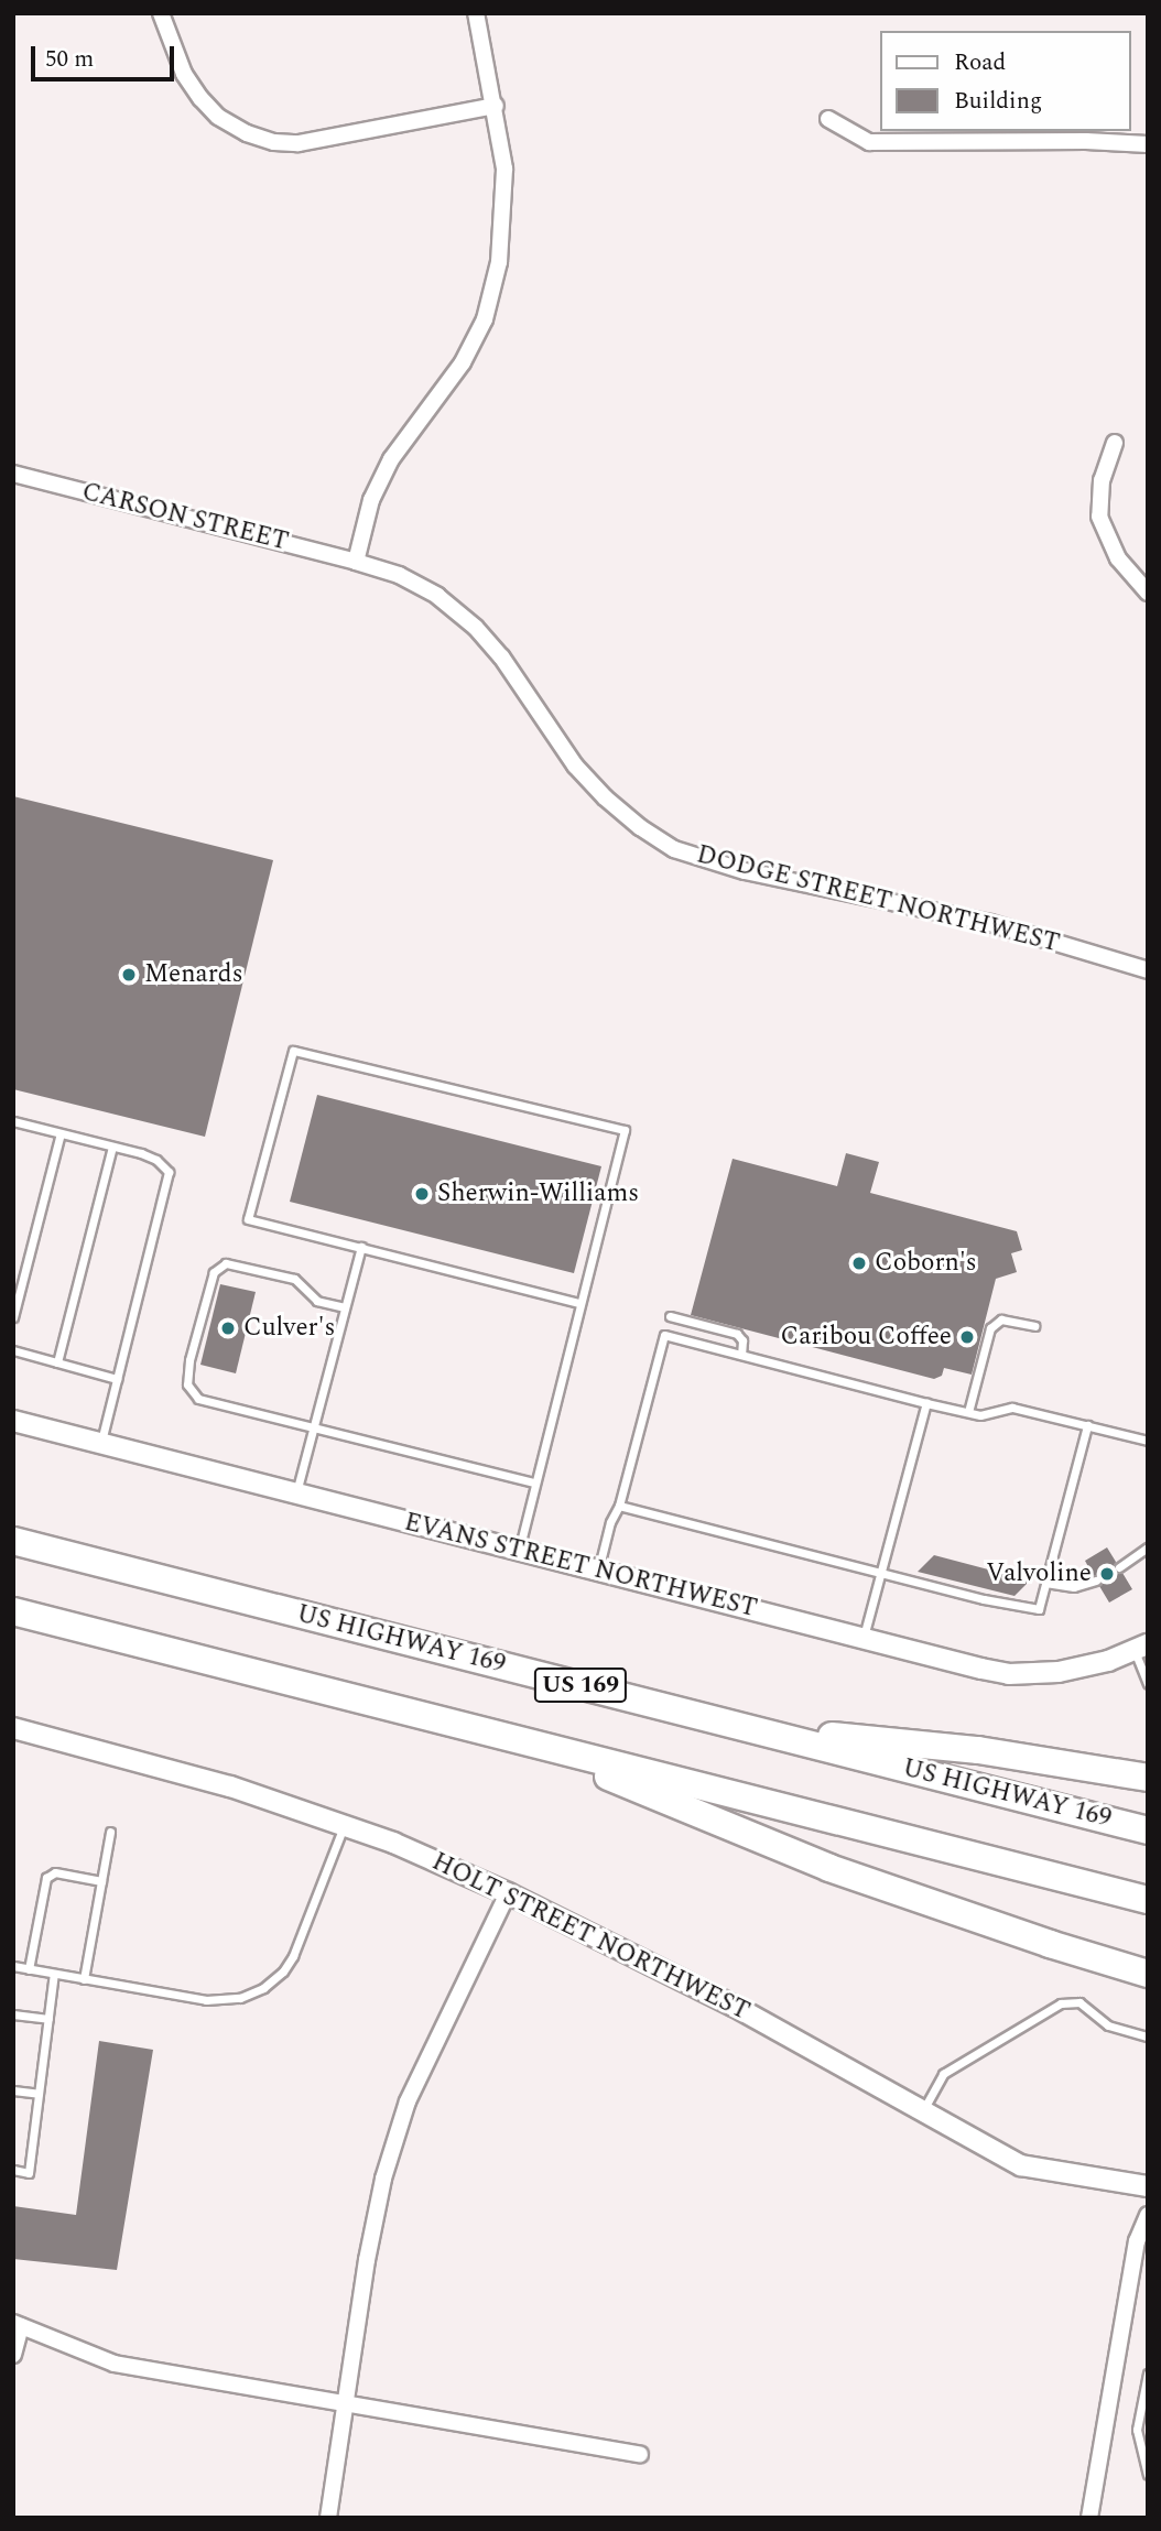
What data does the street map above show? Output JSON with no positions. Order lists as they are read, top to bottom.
{
  "streets": {
    "highway": ["US HIGHWAY 169", "US 169"],
    "street": [
      "CARSON STREET",
      "DODGE STREET NORTHWEST",
      "EVANS STREET NORTHWEST",
      "HOLT STREET NORTHWEST"
    ]
  },
  "crossings": [
    ["CARSON STREET", "DODGE STREET NORTHWEST"]
  ],
  "places": [
    "Menards",
    "Sherwin-Williams",
    "Coborn's",
    "Culver's",
    "Caribou Coffee",
    "Valvoline"
  ],
  "legend": ["Road", "Building"],
  "scale_bar": "50 m"
}
